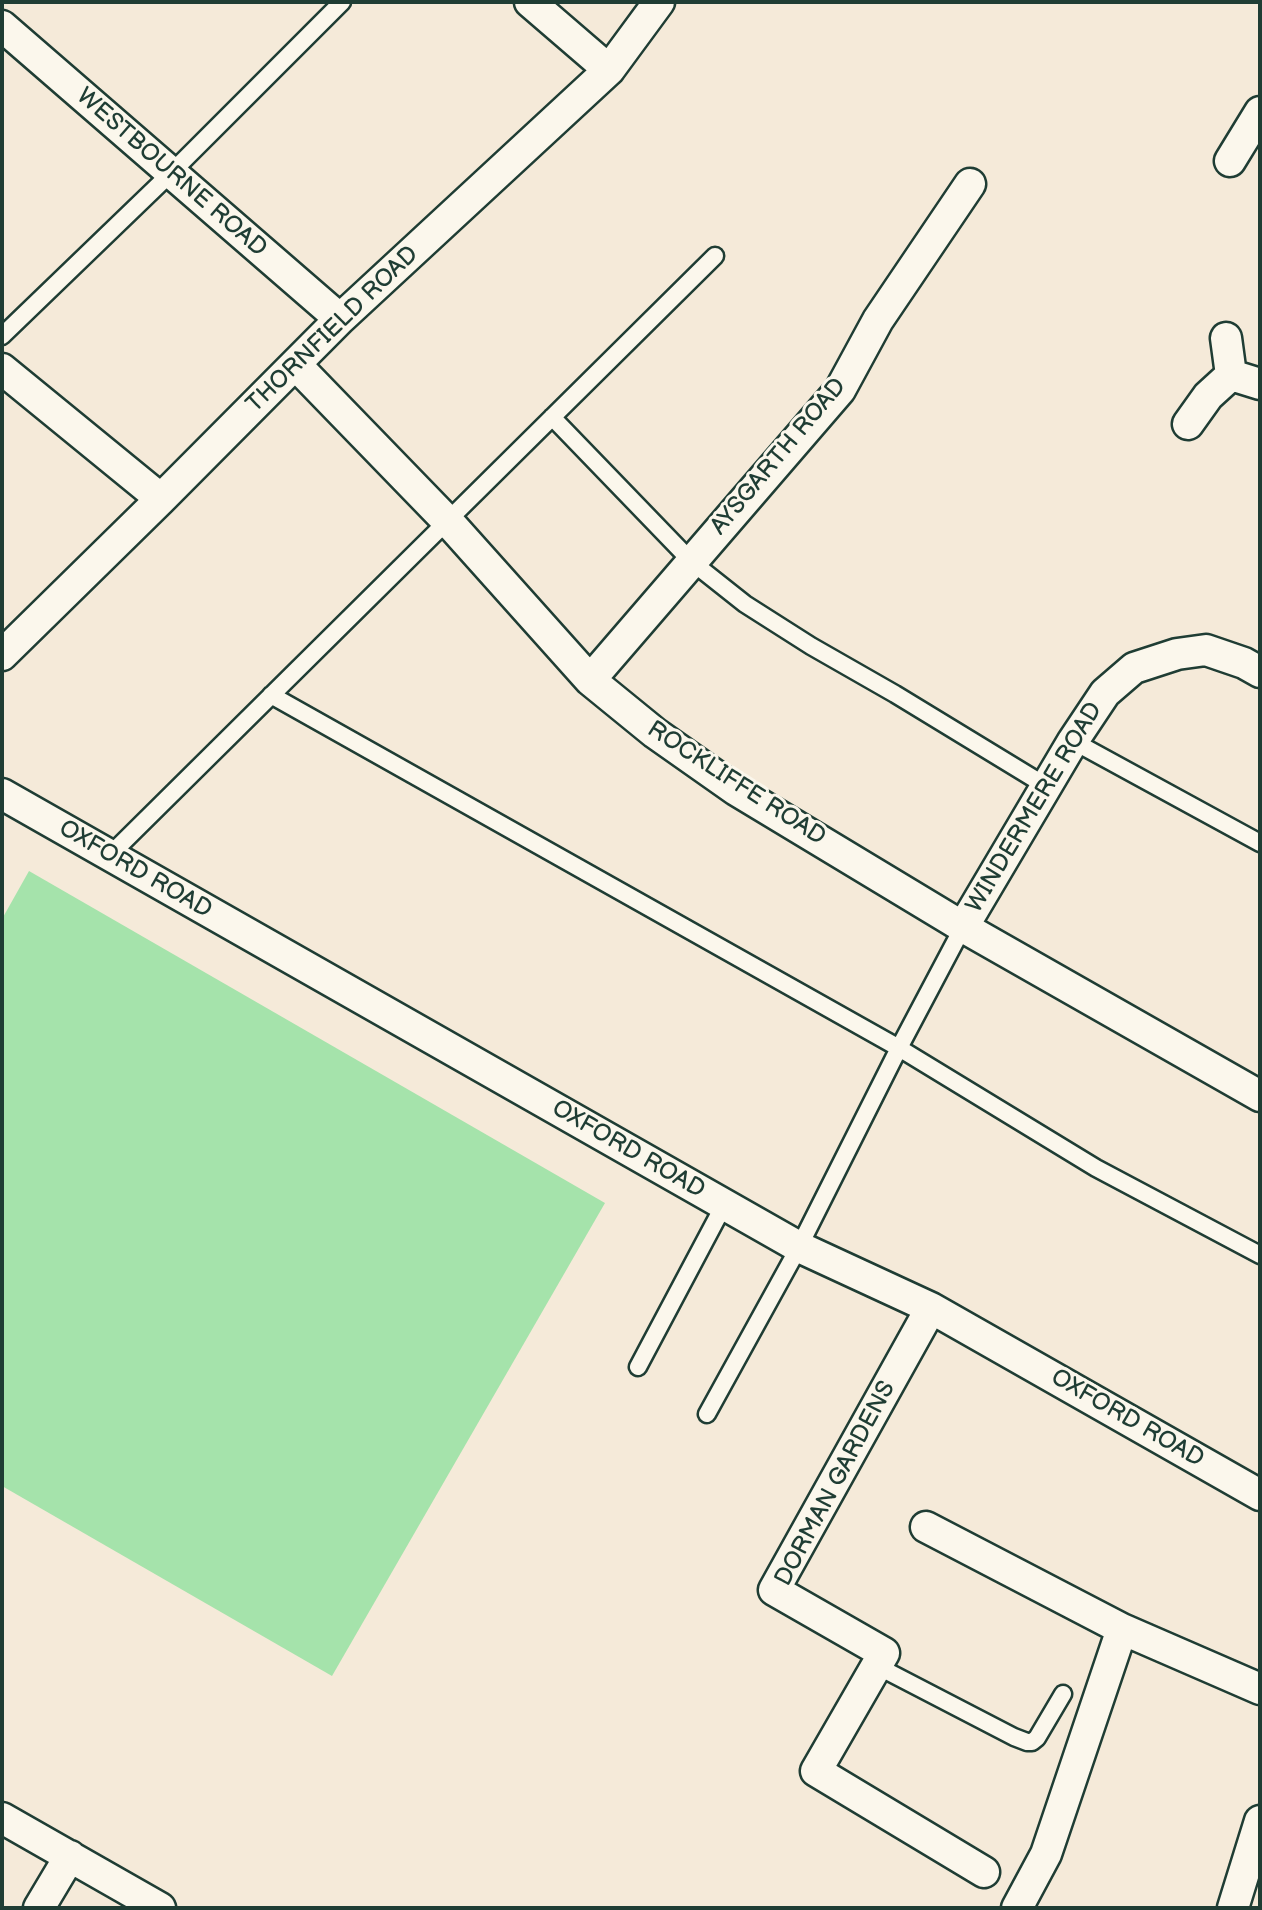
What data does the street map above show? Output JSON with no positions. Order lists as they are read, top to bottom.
{
  "streets": {
    "street": [
      "WESTBOURNE ROAD",
      "THORNFIELD ROAD",
      "AYSGARTH ROAD",
      "ROCKLIFFE ROAD",
      "WINDERMERE ROAD",
      "OXFORD ROAD",
      "DORMAN GARDENS"
    ]
  },
  "crossings": [
    ["WESTBOURNE ROAD", "THORNFIELD ROAD"],
    ["THORNFIELD ROAD", "ROCKLIFFE ROAD"],
    ["AYSGARTH ROAD", "ROCKLIFFE ROAD"],
    ["ROCKLIFFE ROAD", "WINDERMERE ROAD"],
    ["OXFORD ROAD", "DORMAN GARDENS"]
  ]
}
